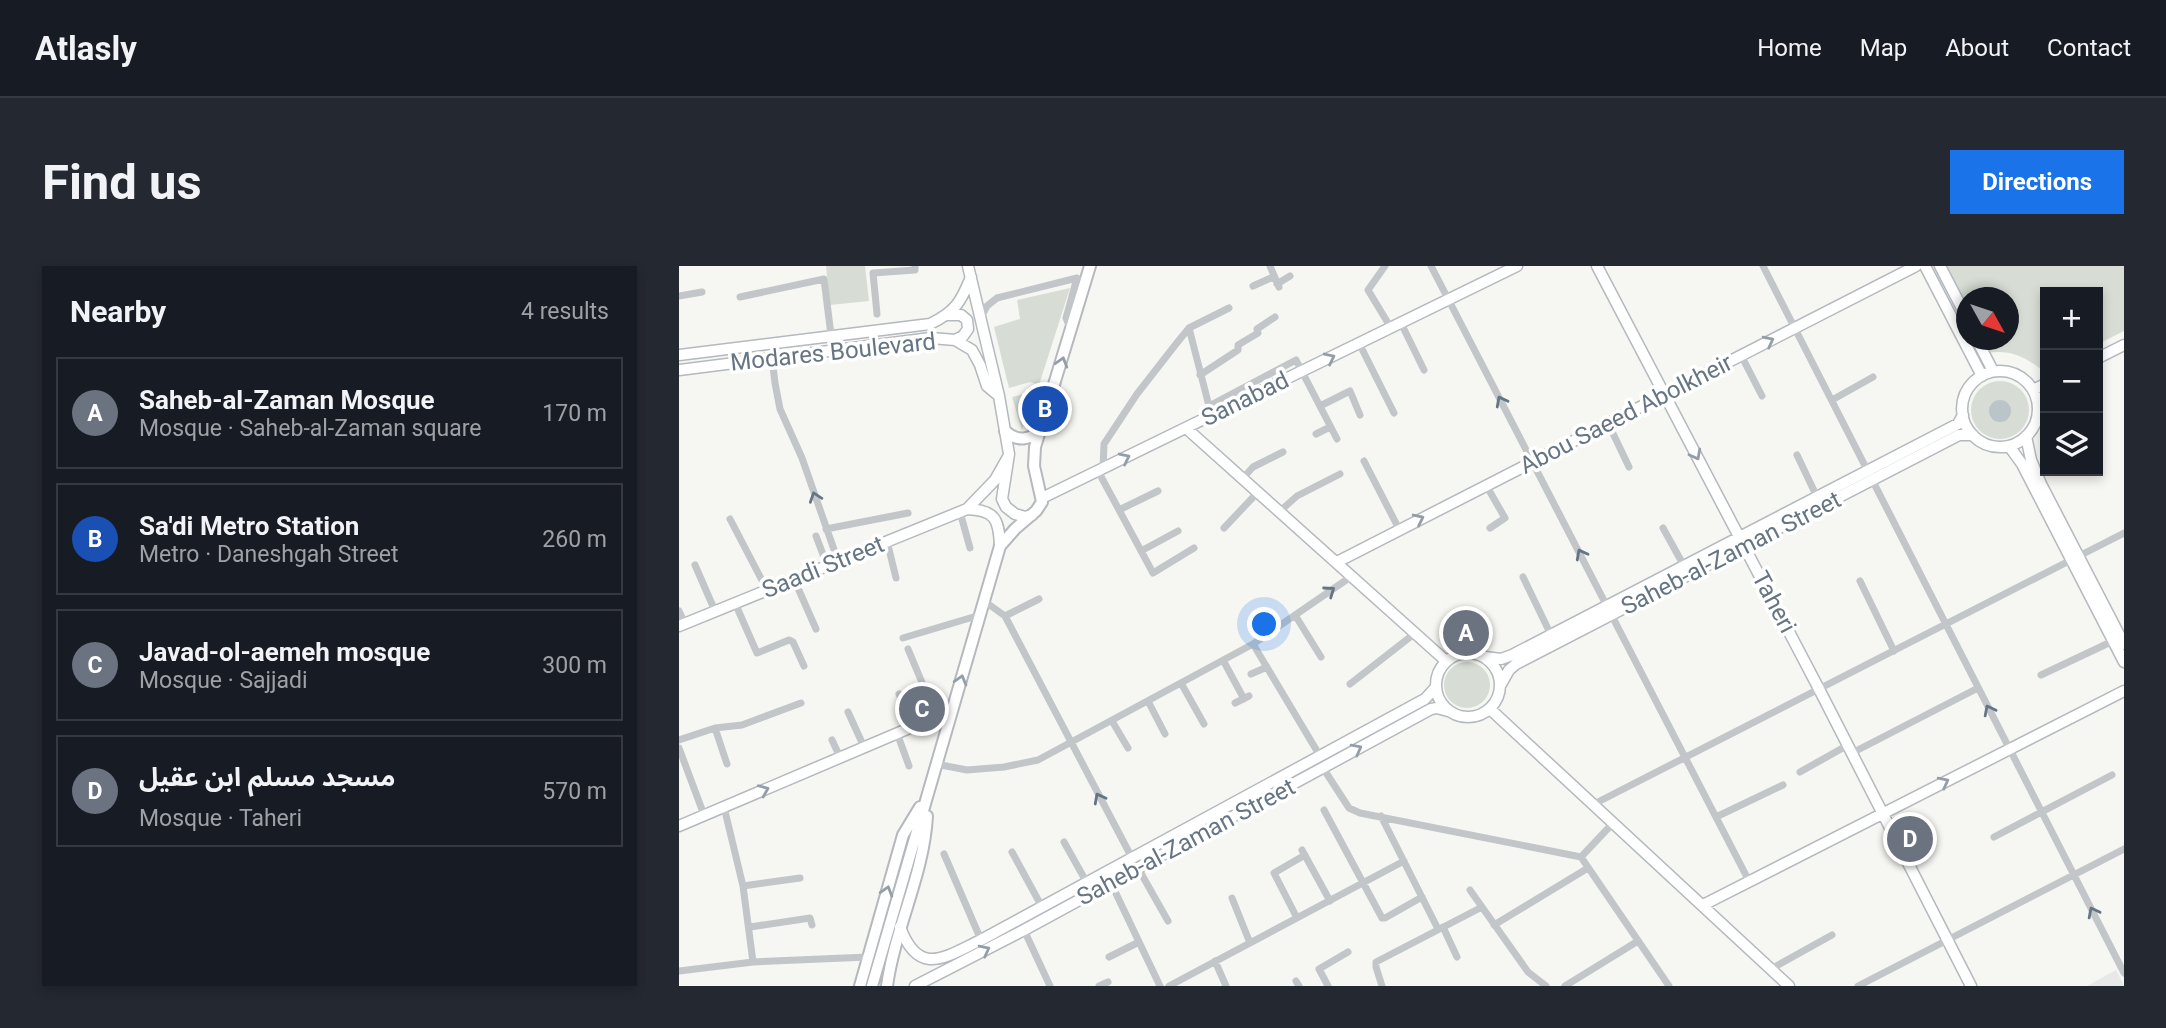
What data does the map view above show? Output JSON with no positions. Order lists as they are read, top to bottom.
{
  "streets": {
    "main road": [
      "Modares Boulevard",
      "Sanabad",
      "Abou Saeed Abolkheir",
      "Saheb-al-Zaman Street",
      "Saadi Street",
      "Taheri"
    ]
  },
  "crossings": [
    ["Abou Saeed Abolkheir", "Taheri"],
    ["Saheb-al-Zaman Street", "Taheri"]
  ],
  "north": "bottom right",
  "page": {
    "header": "Atlasly",
    "nav": [
      "Home",
      "Map",
      "About",
      "Contact"
    ],
    "buttons": "Directions",
    "title": "Find us",
    "heading": ["Nearby", "4 results"],
    "map_buttons": ["+", "−"],
    "list": [
      {
        "mark": "A",
        "name": "Saheb-al-Zaman Mosque",
        "note": "Mosque · Saheb-al-Zaman square",
        "value": "170 m"
      },
      {
        "mark": "B",
        "name": "Sa'di Metro Station",
        "note": "Metro · Daneshgah Street",
        "value": "260 m"
      },
      {
        "mark": "C",
        "name": "Javad-ol-aemeh mosque",
        "note": "Mosque · Sajjadi",
        "value": "300 m"
      },
      {
        "mark": "D",
        "name": "مسجد مسلم ابن عقیل",
        "note": "Mosque · Taheri",
        "value": "570 m"
      }
    ],
    "pins": [
      "B",
      "A",
      "C",
      "D"
    ]
  }
}
